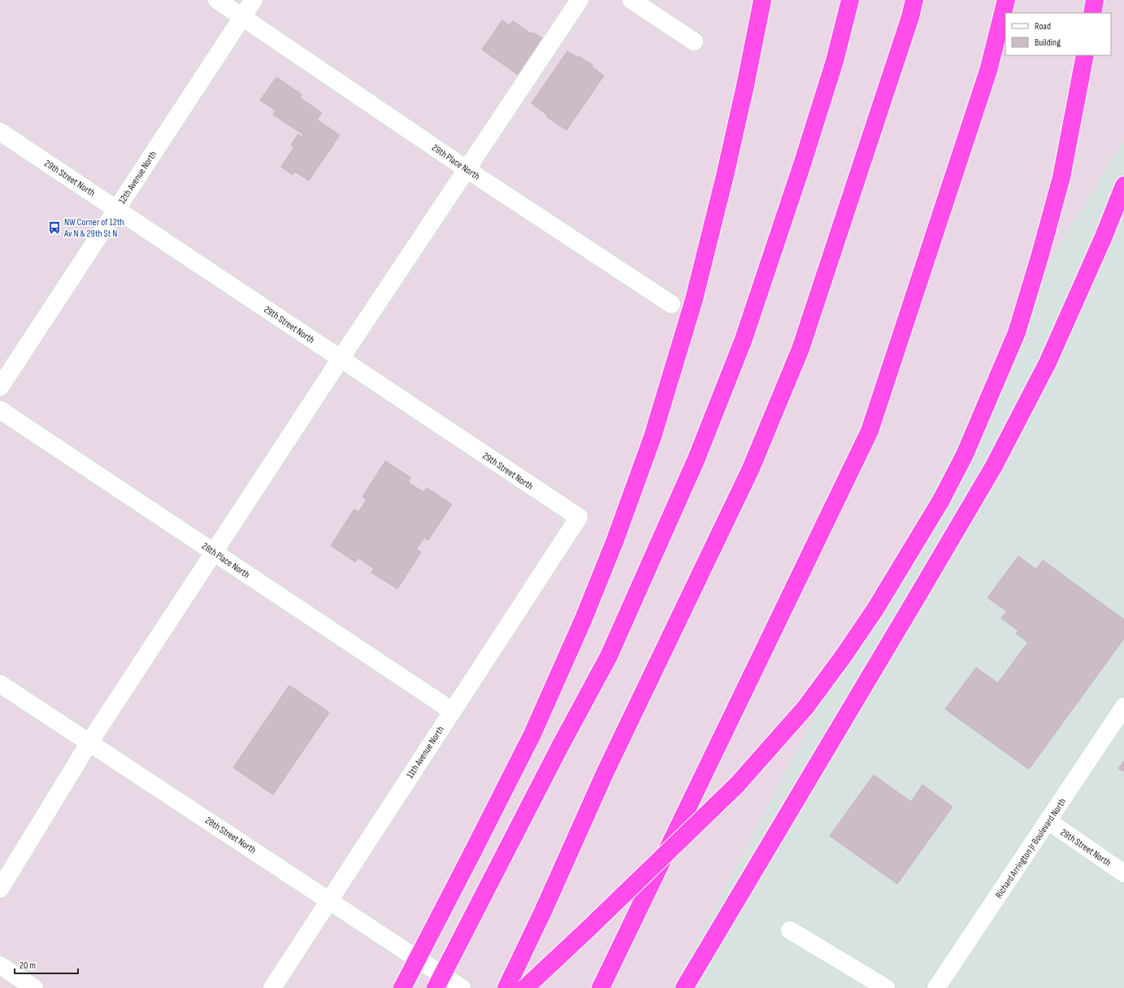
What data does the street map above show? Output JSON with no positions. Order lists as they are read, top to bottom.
{
  "streets": {
    "street": [
      "29th Place North",
      "12th Avenue North",
      "29th Street North",
      "28th Place North",
      "11th Avenue North",
      "28th Street North",
      "Richard Arrington Jr Boulevard North"
    ]
  },
  "crossings": [
    ["29th Place North", "12th Avenue North"],
    ["12th Avenue North", "29th Street North"],
    ["29th Street North", "11th Avenue North"],
    ["29th Street North", "Richard Arrington Jr Boulevard North"],
    ["28th Place North", "11th Avenue North"],
    ["11th Avenue North", "28th Street North"]
  ],
  "places": {
    "bus stop": ["NW Corner of 12th Av N & 29th St N"]
  },
  "legend": ["Road", "Building"],
  "scale_bar": "20 m"
}
